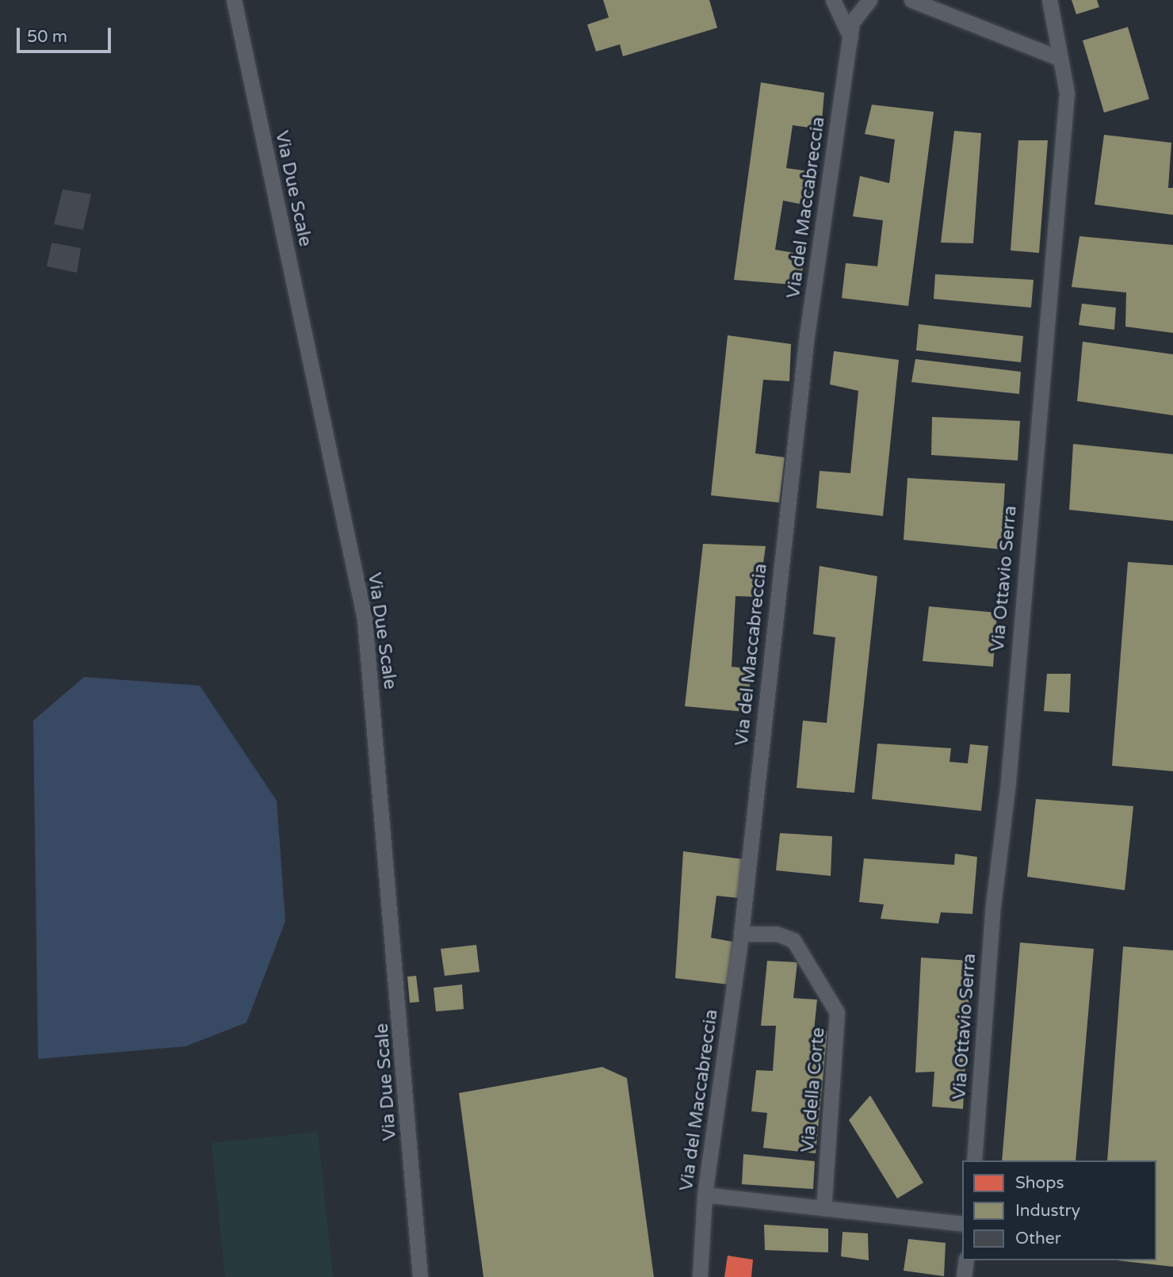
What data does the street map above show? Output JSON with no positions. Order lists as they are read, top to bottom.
{
  "streets": {
    "street": [
      "Via Due Scale",
      "Via del Maccabreccia",
      "Via Ottavio Serra",
      "Via della Corte"
    ]
  },
  "crossings": [
    ["Via del Maccabreccia", "Via della Corte"]
  ],
  "legend": ["Shops", "Industry", "Other"],
  "scale_bar": "50 m"
}
